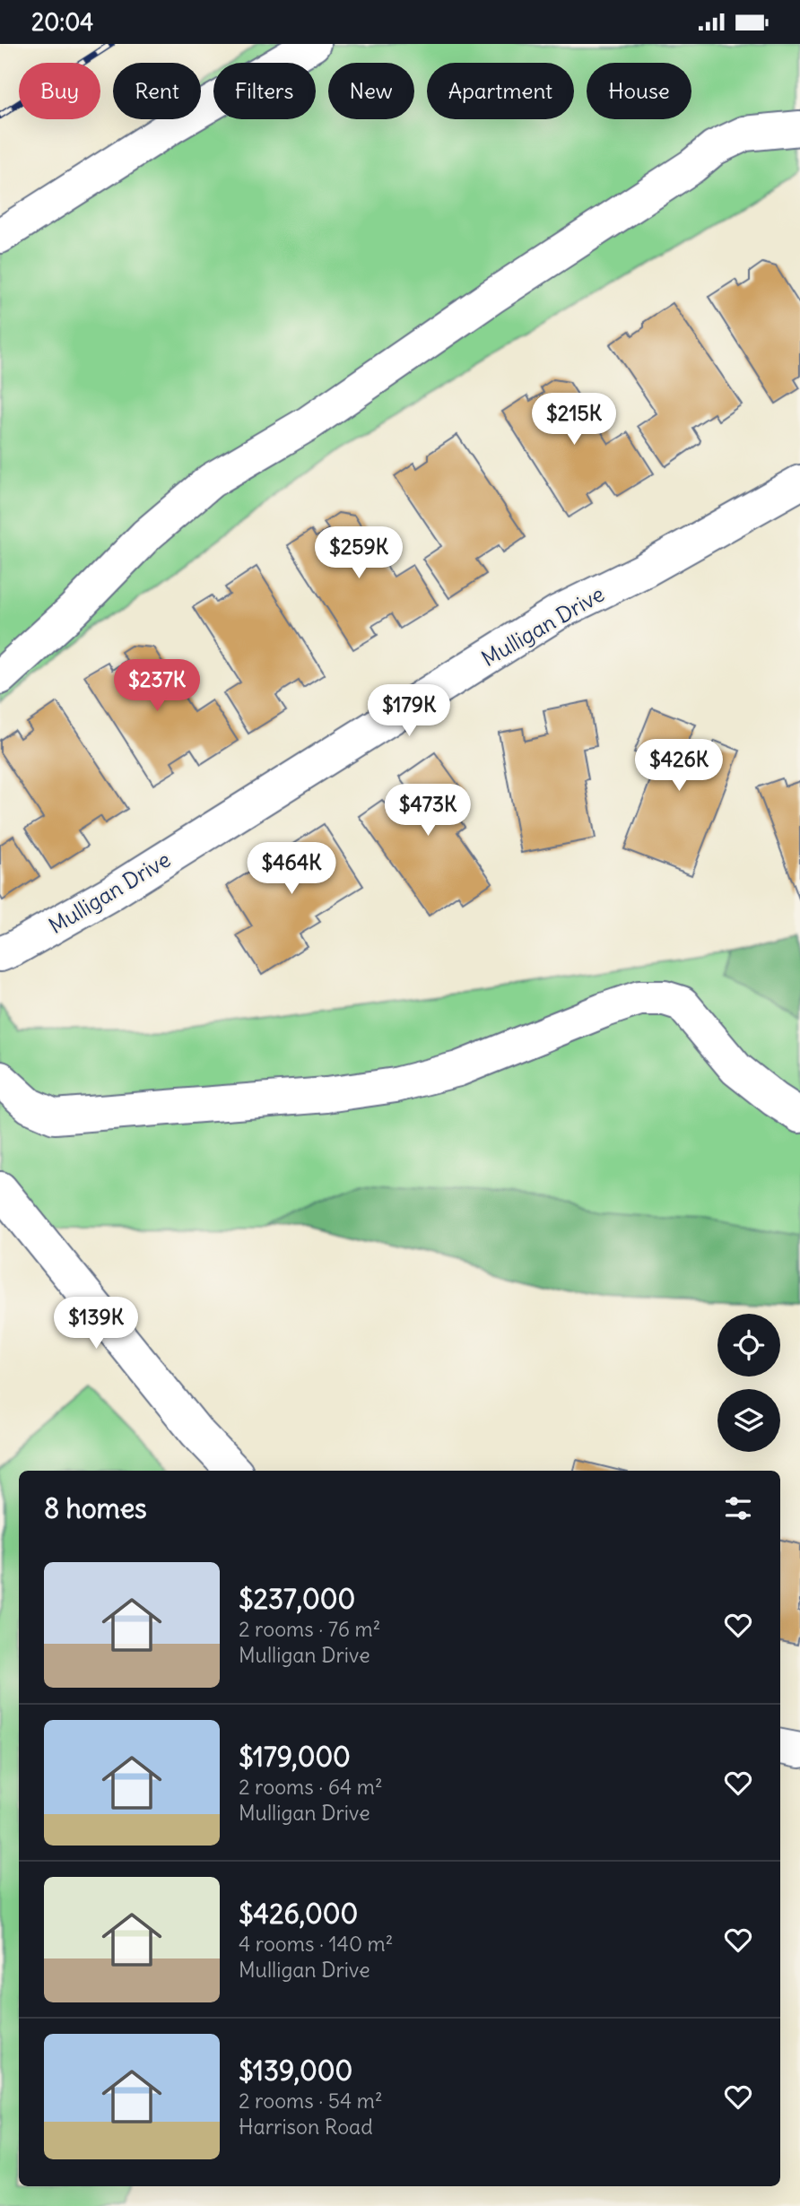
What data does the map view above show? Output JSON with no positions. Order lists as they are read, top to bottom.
{
  "streets": {
    "street": ["Mulligan Drive"]
  },
  "page": {
    "status": "20:04",
    "chip": [
      "Buy",
      "Rent",
      "Filters",
      "New",
      "Apartment",
      "House"
    ],
    "price": [
      "$215K",
      "$259K",
      "$237K",
      "$179K",
      "$426K",
      "$473K",
      "$464K",
      "$139K"
    ],
    "heading": "8 homes",
    "list": [
      {
        "name": "$237,000",
        "note": "2 rooms · 76 m² · Mulligan Drive"
      },
      {
        "name": "$179,000",
        "note": "2 rooms · 64 m² · Mulligan Drive"
      },
      {
        "name": "$426,000",
        "note": "4 rooms · 140 m² · Mulligan Drive"
      },
      {
        "name": "$139,000",
        "note": "2 rooms · 54 m² · Harrison Road"
      }
    ]
  }
}
